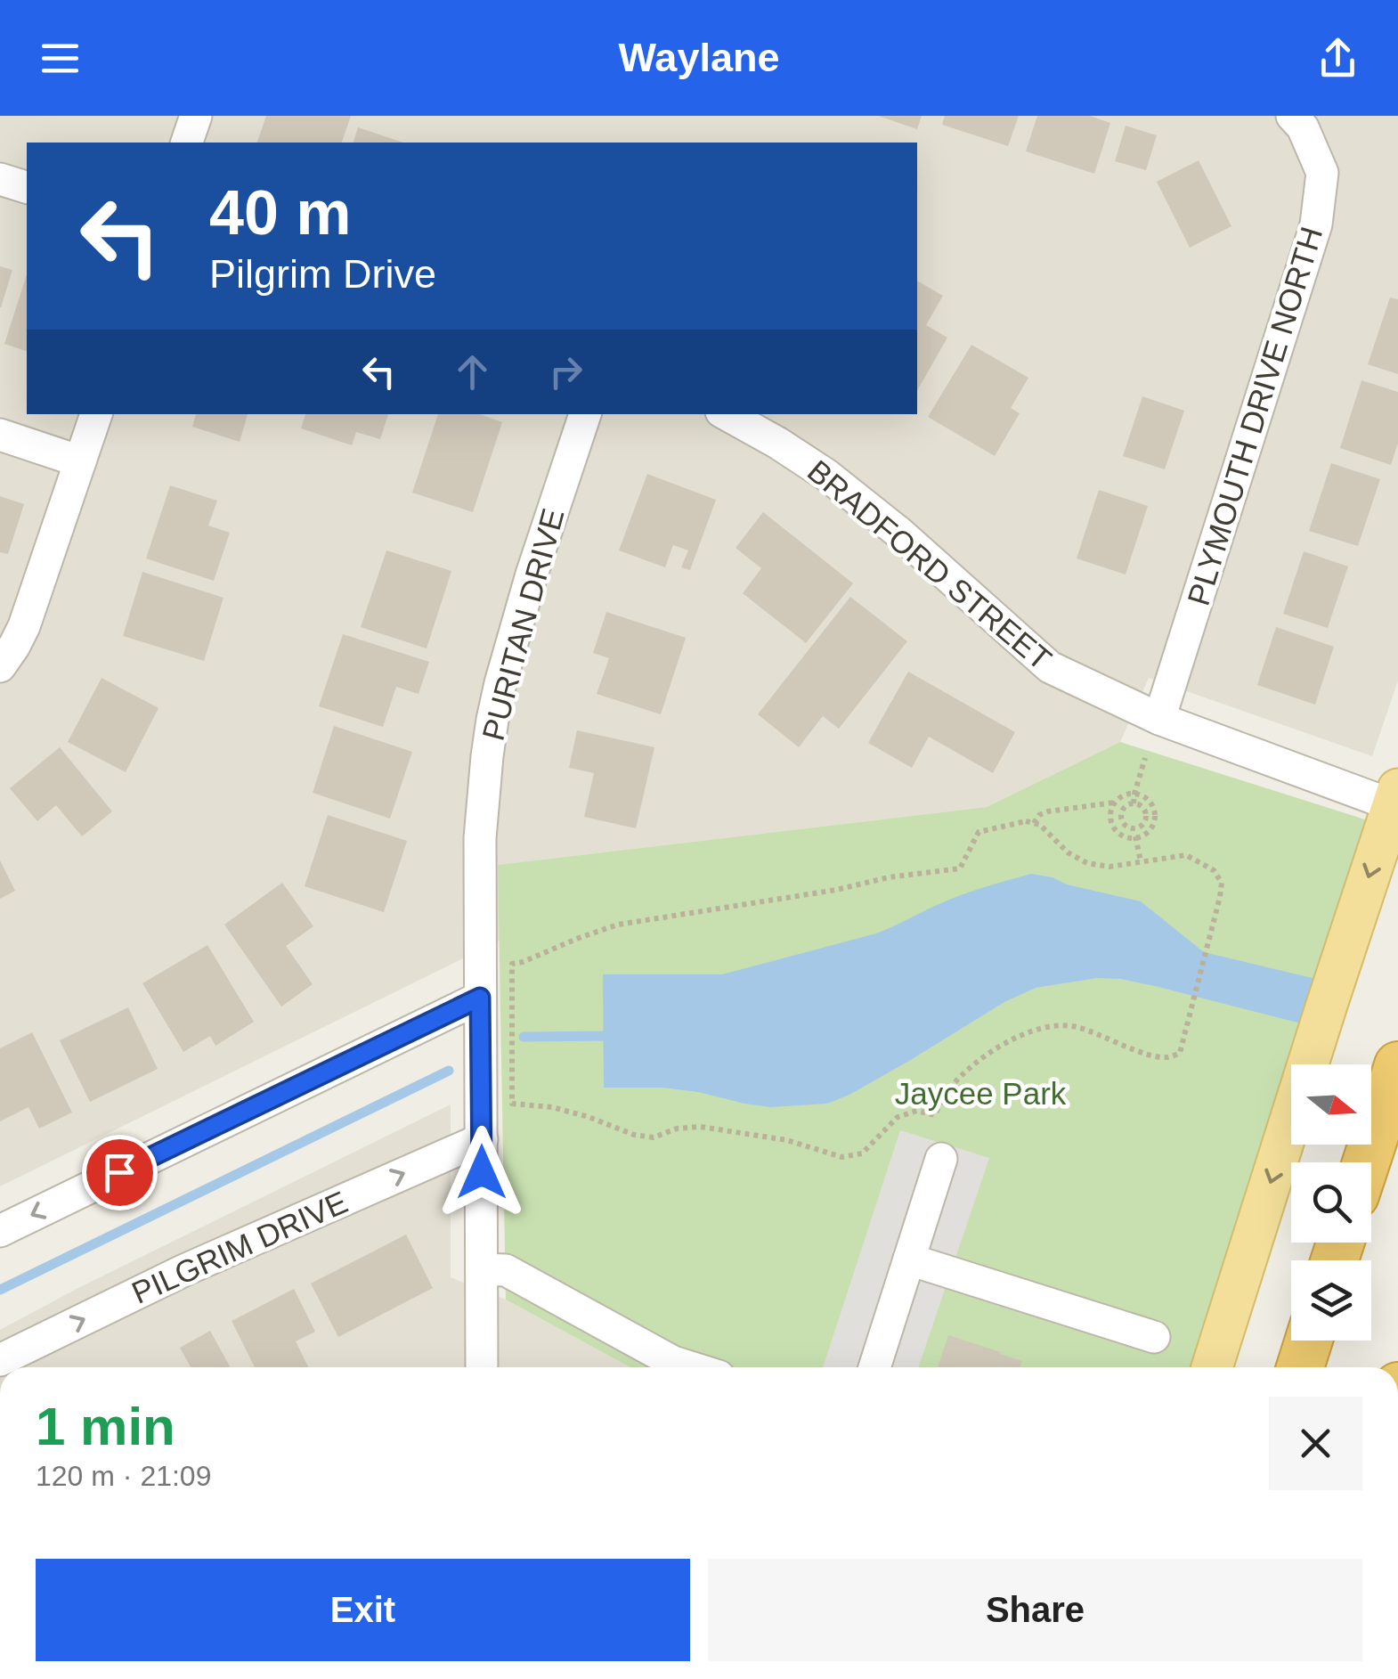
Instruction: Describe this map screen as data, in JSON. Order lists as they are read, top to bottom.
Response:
{
  "streets": {
    "street": [
      "PLYMOUTH DRIVE NORTH",
      "BRADFORD STREET",
      "PURITAN DRIVE",
      "PILGRIM DRIVE"
    ]
  },
  "crossings": [
    ["PLYMOUTH DRIVE NORTH", "BRADFORD STREET"],
    ["PURITAN DRIVE", "PILGRIM DRIVE"]
  ],
  "parks": ["Jaycee Park"],
  "north": "right",
  "page": {
    "header": "Waylane",
    "turn": ["40 m", "Pilgrim Drive"],
    "heading": ["1 min", "120 m · 21:09"],
    "buttons": ["Exit", "Share"]
  }
}
